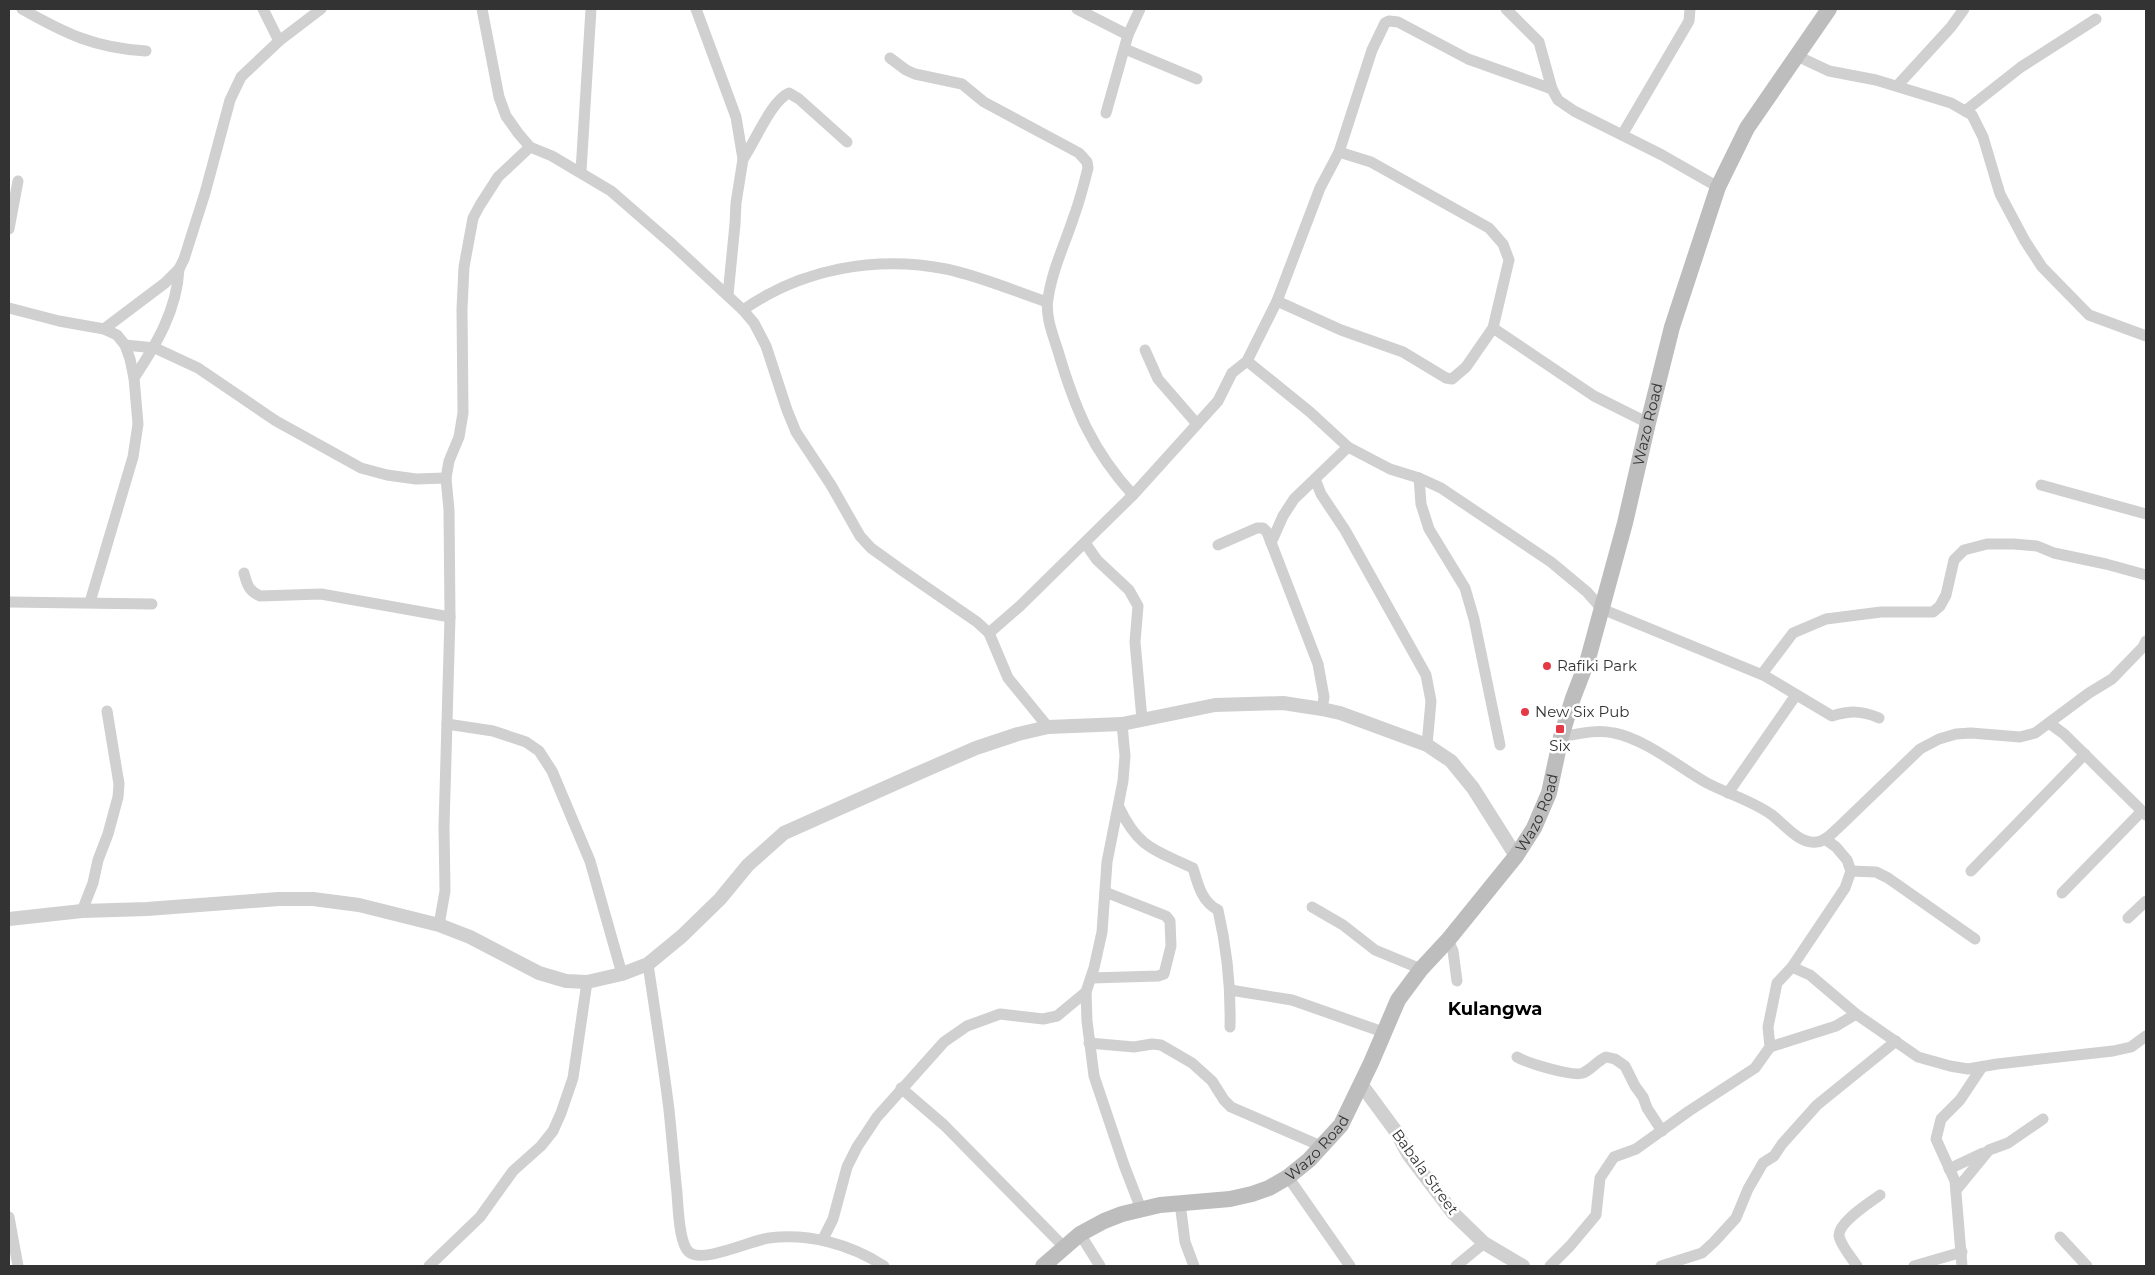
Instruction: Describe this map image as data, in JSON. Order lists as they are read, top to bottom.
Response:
{
  "streets": {
    "main road": ["Wazo Road"],
    "street": ["Babala Street"]
  },
  "crossings": [
    ["Wazo Road", "Babala Street"]
  ],
  "districts": ["Kulangwa"],
  "places": {
    "other": ["Rafiki Park", "New Six Pub"],
    "transit": ["Six"]
  }
}
